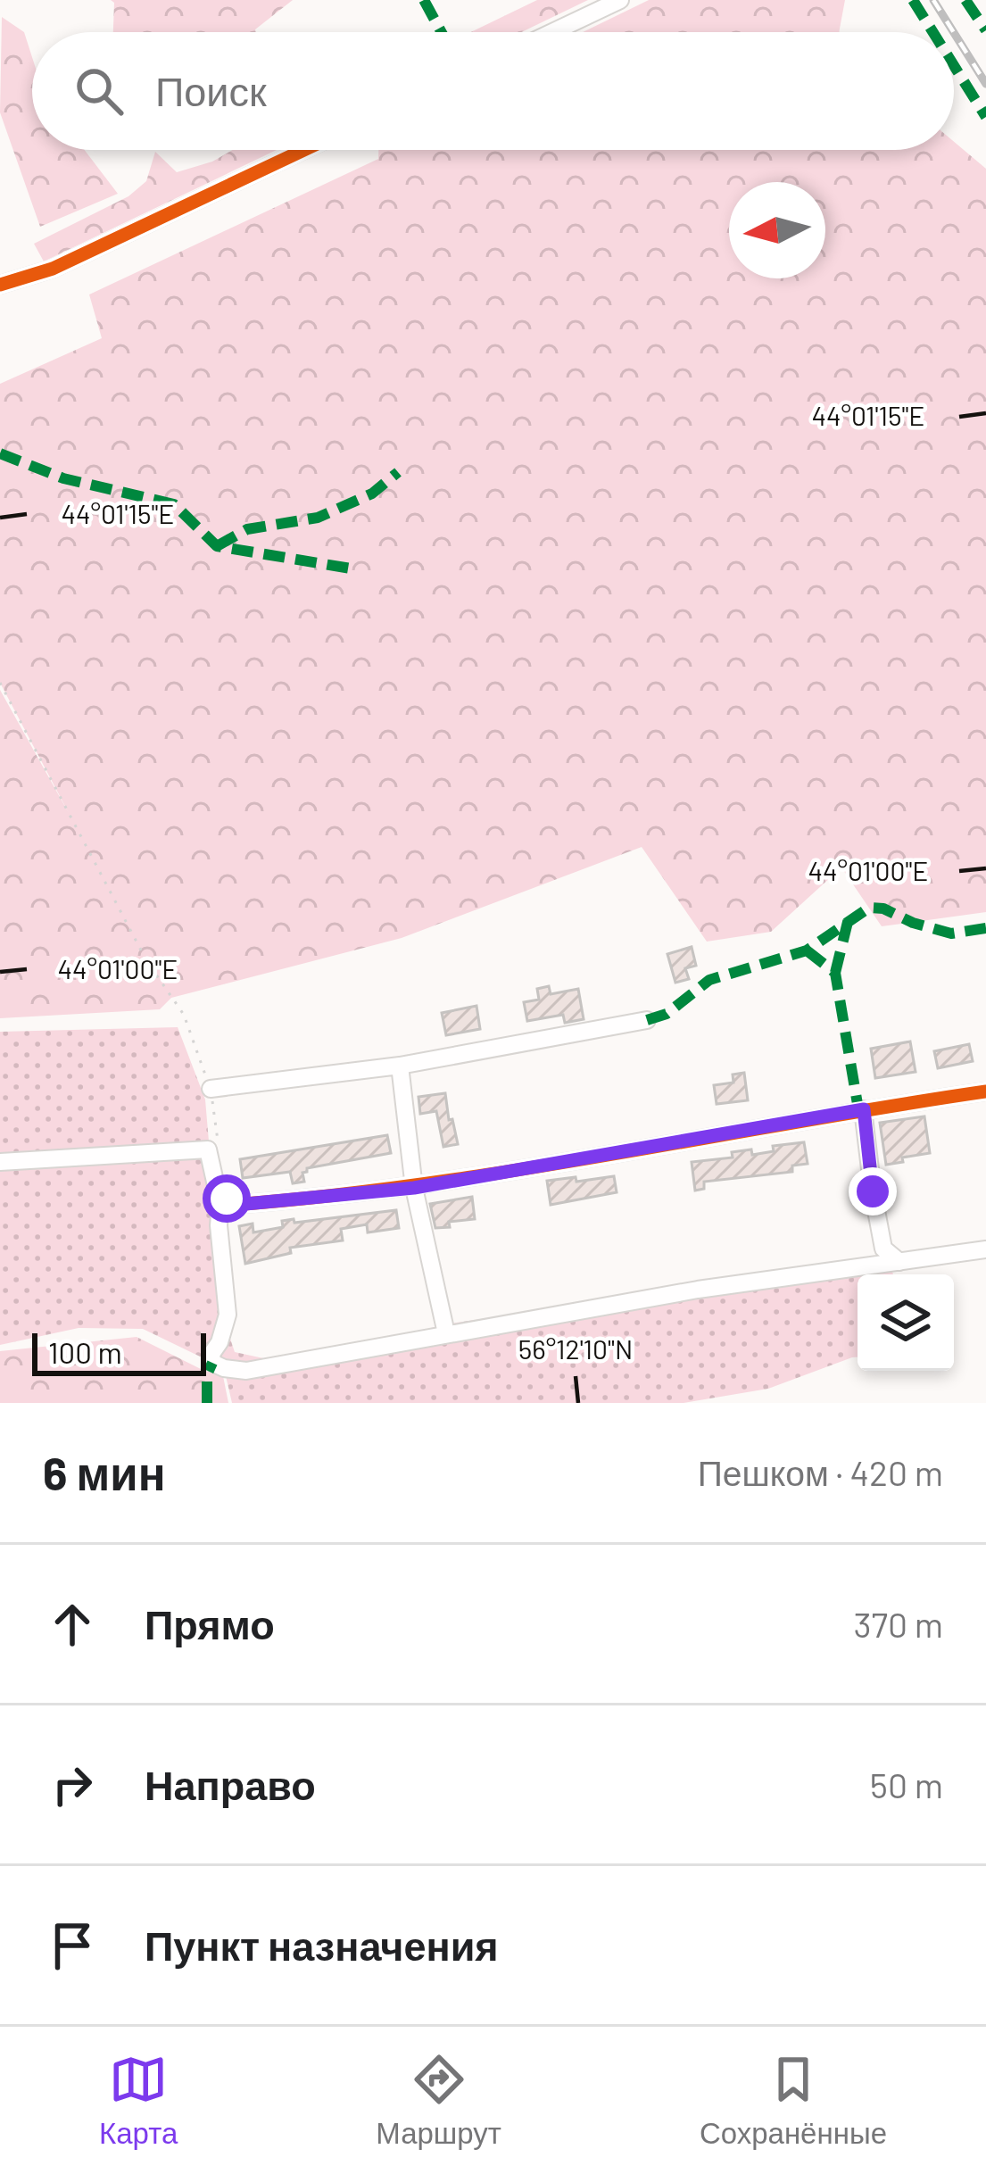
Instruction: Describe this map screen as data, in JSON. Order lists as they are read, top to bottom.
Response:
{
  "scale_bar": "100 m",
  "north": "left",
  "page": {
    "search": "Поиск",
    "scale": "100 m",
    "heading": ["6 мин", "Пешком · 420 m"],
    "list": [
      ["Прямо", "370 m"],
      ["Направо", "50 m"],
      "Пункт назначения"
    ],
    "nav": ["Карта", "Маршрут", "Сохранённые"]
  },
  "coordinates": ["44°01'15\"E", "44°01'00\"E", "56°12'10\"N"]
}
